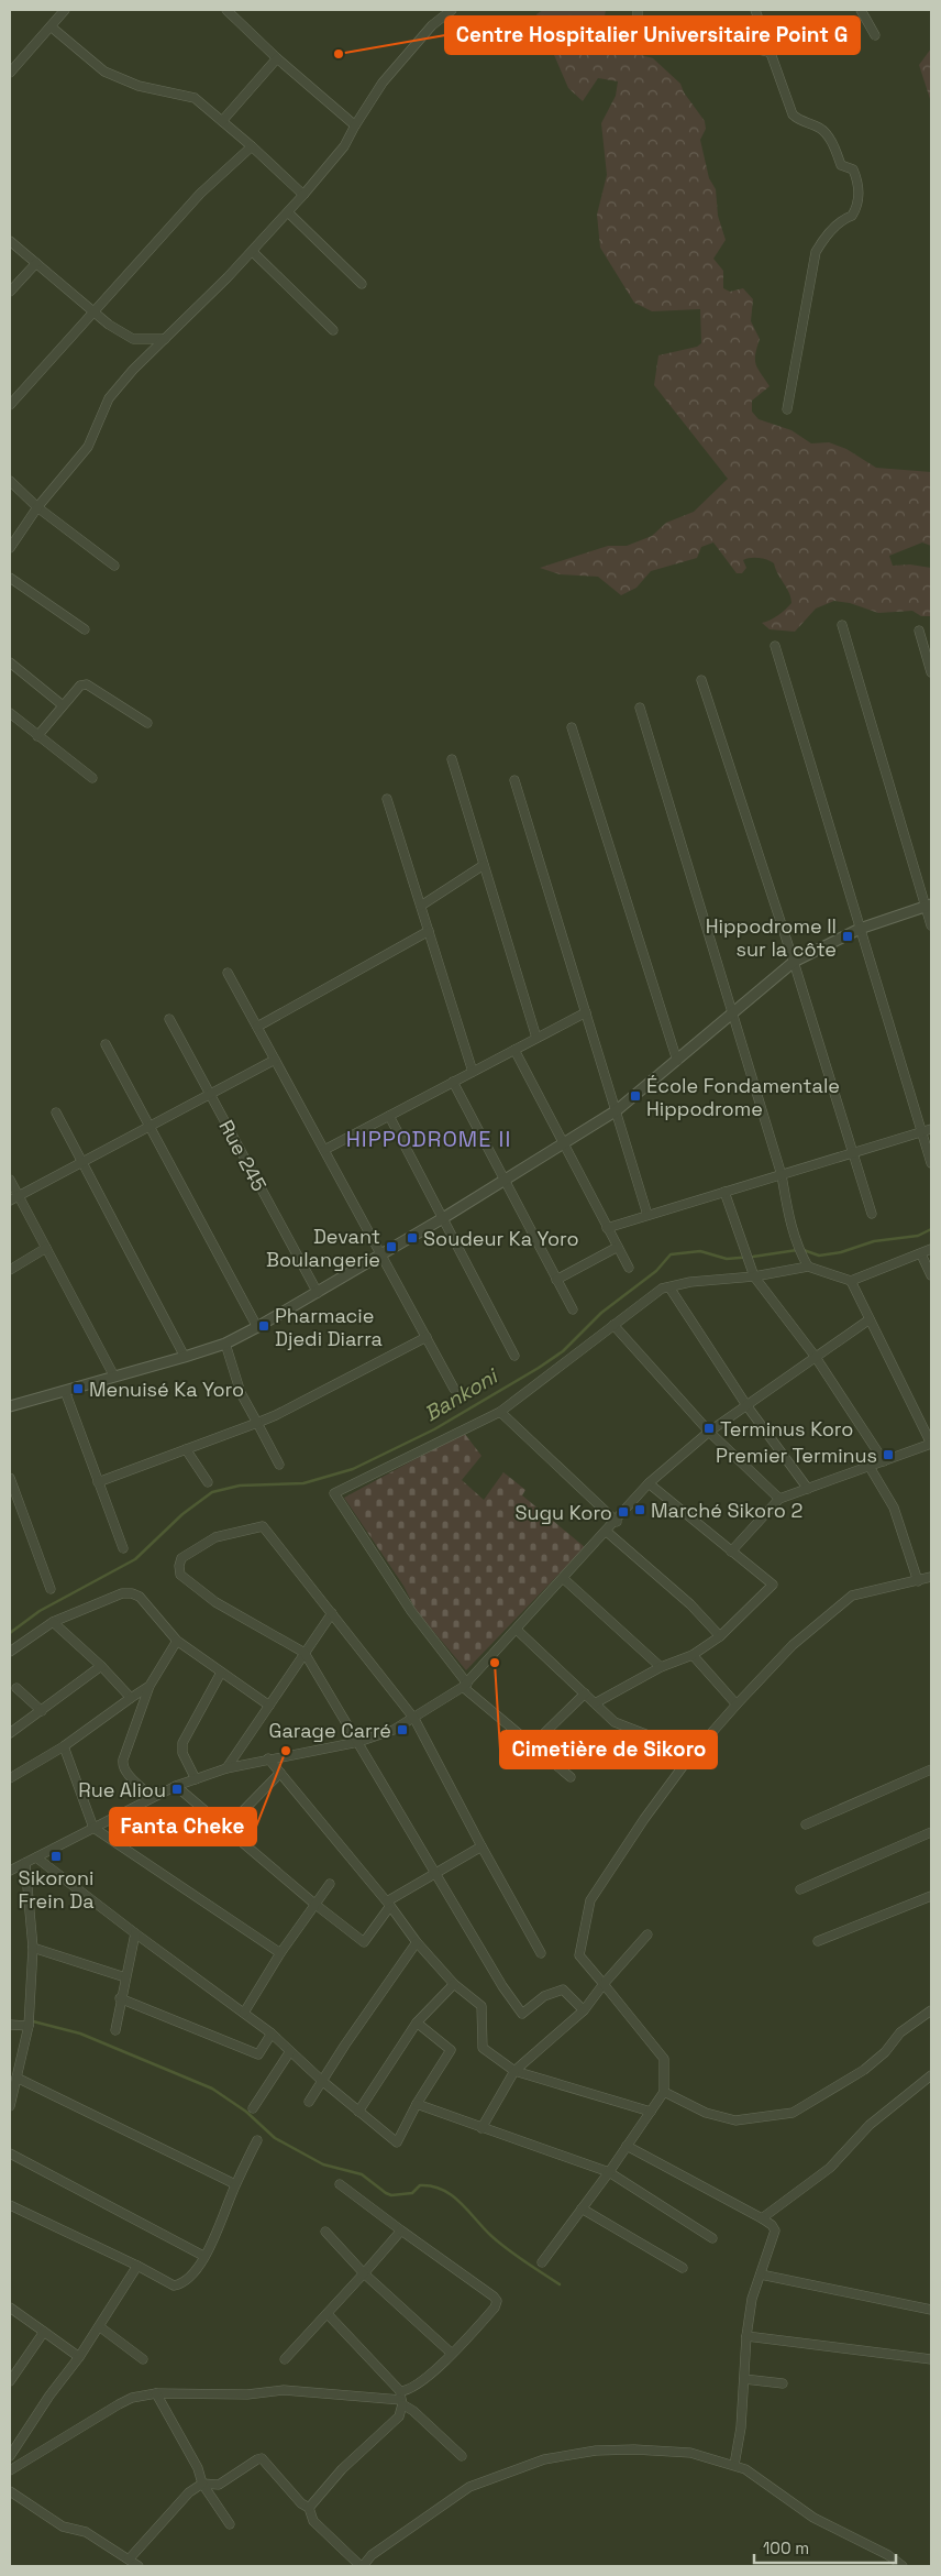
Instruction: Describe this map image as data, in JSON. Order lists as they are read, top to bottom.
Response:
{
  "streets": {
    "street": ["Rue 245"]
  },
  "districts": ["HIPPODROME II"],
  "water": ["Bankoni"],
  "places": {
    "other": ["Centre Hospitalier Universitaire Point G", "Cimetière de Sikoro", "Fanta Cheke"],
    "transit": [
      "Hippodrome II sur la côte",
      "École Fondamentale Hippodrome",
      "Soudeur Ka Yoro",
      "Devant Boulangerie",
      "Pharmacie Djedi Diarra",
      "Menuisé Ka Yoro",
      "Terminus Koro",
      "Premier Terminus",
      "Marché Sikoro 2",
      "Sugu Koro",
      "Garage Carré",
      "Rue Aliou",
      "Sikoroni Frein Da"
    ]
  },
  "scale_bar": "100 m"
}
